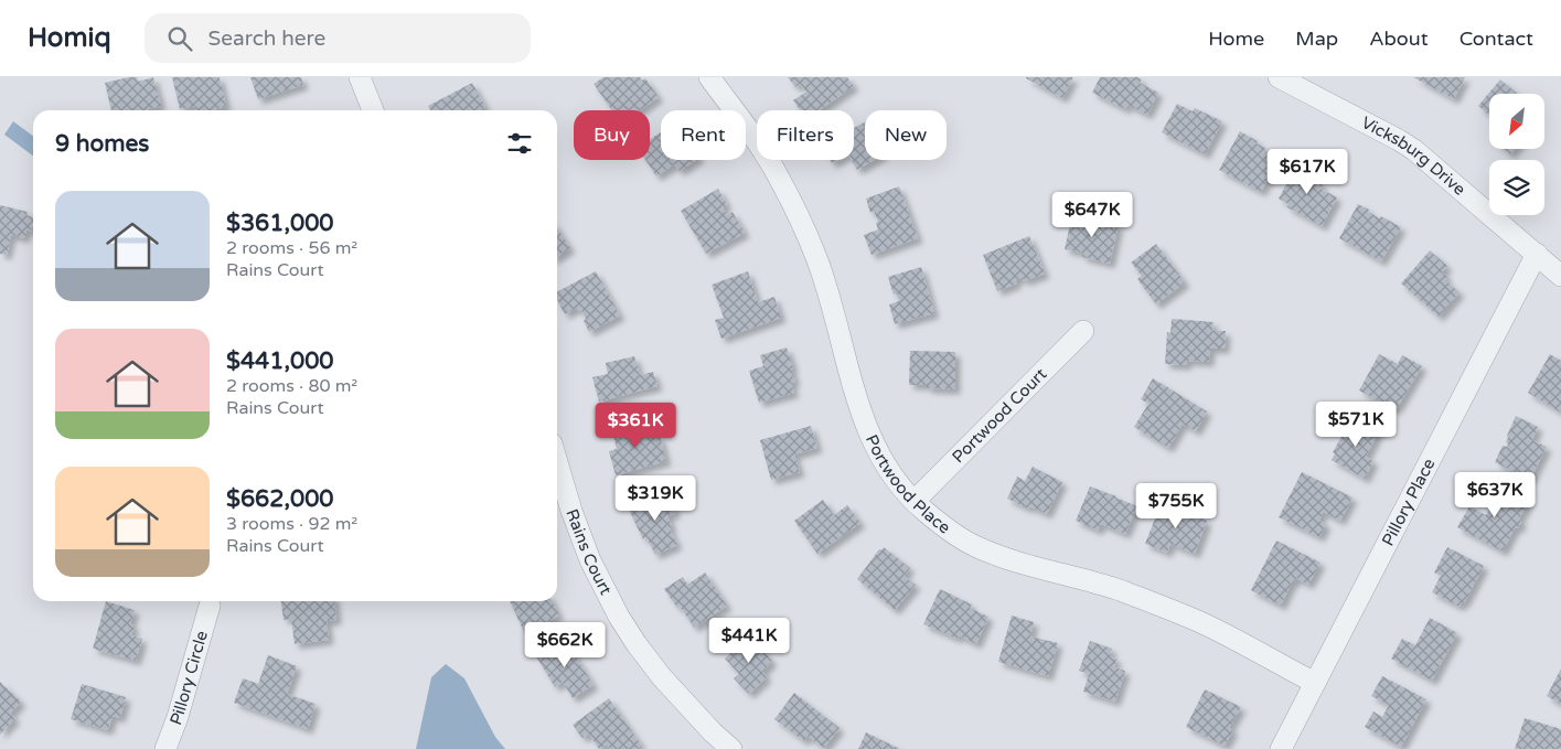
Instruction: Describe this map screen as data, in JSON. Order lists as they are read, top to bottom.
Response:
{
  "streets": {
    "street": [
      "Vicksburg Drive",
      "Portwood Court",
      "Portwood Place",
      "Pillory Place",
      "Rains Court",
      "Pillory Circle"
    ]
  },
  "crossings": [
    ["Vicksburg Drive", "Pillory Place"],
    ["Portwood Court", "Portwood Place"],
    ["Portwood Place", "Pillory Place"]
  ],
  "north": "bottom left",
  "page": {
    "header": "Homiq",
    "search": "Search here",
    "nav": [
      "Home",
      "Map",
      "About",
      "Contact"
    ],
    "chip": [
      "Buy",
      "Rent",
      "Filters",
      "New"
    ],
    "heading": "9 homes",
    "price": [
      "$617K",
      "$647K",
      "$571K",
      "$361K",
      "$637K",
      "$319K",
      "$755K",
      "$441K",
      "$662K"
    ],
    "list": [
      {
        "name": "$361,000",
        "note": "2 rooms · 56 m² · Rains Court"
      },
      {
        "name": "$441,000",
        "note": "2 rooms · 80 m² · Rains Court"
      },
      {
        "name": "$662,000",
        "note": "3 rooms · 92 m² · Rains Court"
      }
    ]
  }
}
